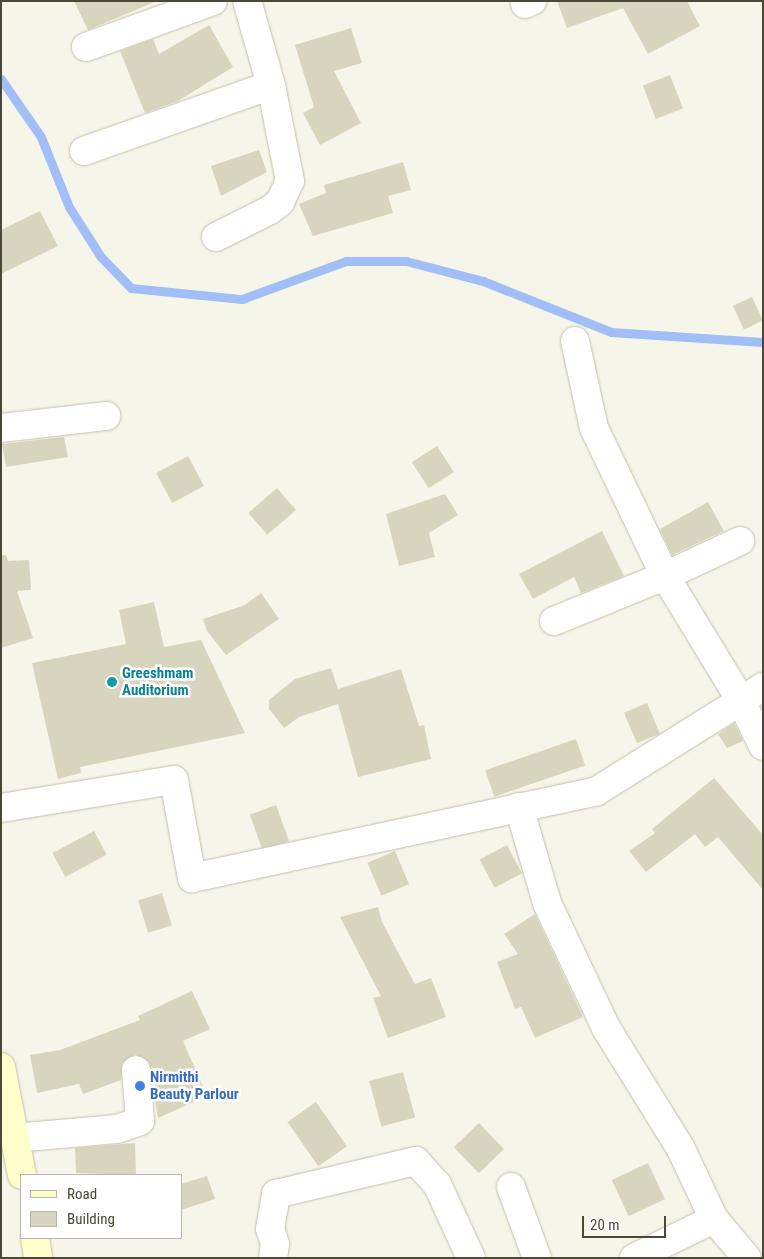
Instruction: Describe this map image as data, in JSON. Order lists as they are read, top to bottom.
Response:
{
  "places": ["Greeshmam Auditorium", "Nirmithi Beauty Parlour"],
  "legend": ["Road", "Building"],
  "scale_bar": "20 m"
}
